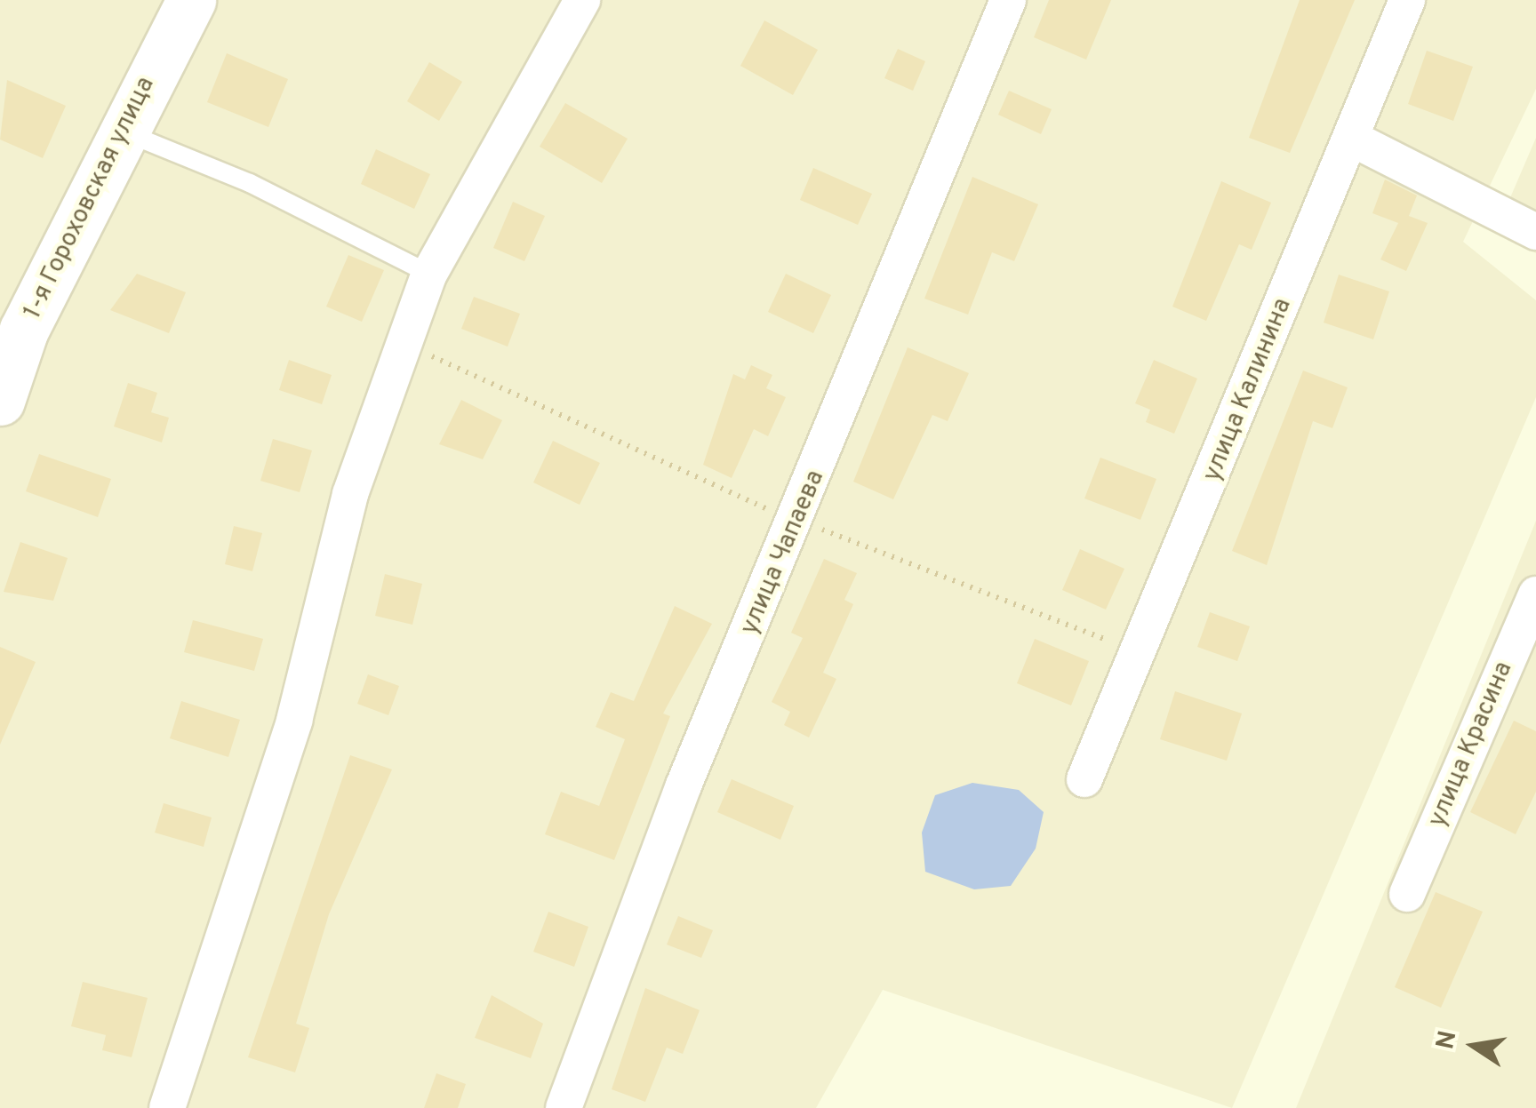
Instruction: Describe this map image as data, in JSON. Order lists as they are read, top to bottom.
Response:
{
  "streets": {
    "street": [
      "1-я Гороховская улица",
      "улица Калинина",
      "улица Чапаева",
      "улица Красина"
    ]
  },
  "north": "left"
}
